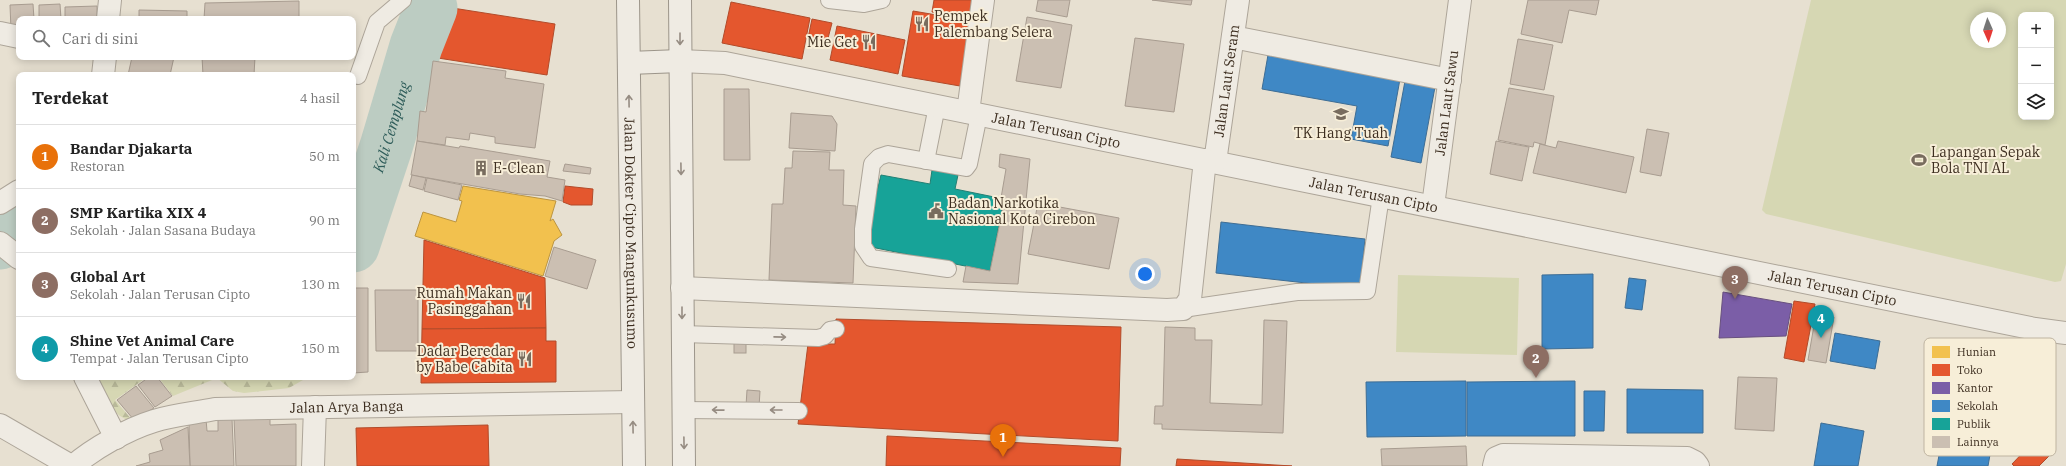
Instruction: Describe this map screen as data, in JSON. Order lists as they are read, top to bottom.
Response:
{
  "streets": {
    "street": [
      "Jalan Laut Seram",
      "Jalan Laut Sawu",
      "Jalan Terusan Cipto",
      "Jalan Dokter Cipto Mangunkusumo",
      "Jalan Arya Banga"
    ]
  },
  "crossings": [
    ["Jalan Laut Seram", "Jalan Terusan Cipto"],
    ["Jalan Laut Sawu", "Jalan Terusan Cipto"],
    ["Jalan Terusan Cipto", "Jalan Dokter Cipto Mangunkusumo"],
    ["Jalan Dokter Cipto Mangunkusumo", "Jalan Arya Banga"]
  ],
  "water": ["Kali Cemplung"],
  "places": {
    "restaurant": [
      "Pempek Palembang Selera",
      "Mie Get",
      "Rumah Makan Pasinggahan",
      "Dadar Beredar by Babe Cabita"
    ],
    "school or university": ["TK Hang Tuah"],
    "sports": ["Lapangan Sepak Bola TNI AL"],
    "building": ["E-Clean"],
    "public building": ["Badan Narkotika Nasional Kota Cirebon"]
  },
  "legend": [
    "Hunian",
    "Toko",
    "Kantor",
    "Sekolah",
    "Publik",
    "Lainnya"
  ],
  "north": "bottom",
  "page": {
    "map_buttons": ["+", "−"],
    "search": "Cari di sini",
    "heading": ["Terdekat", "4 hasil"],
    "list": [
      {
        "mark": "1",
        "name": "Bandar Djakarta",
        "note": "Restoran",
        "value": "50 m"
      },
      {
        "mark": "2",
        "name": "SMP Kartika XIX 4",
        "note": "Sekolah · Jalan Sasana Budaya",
        "value": "90 m"
      },
      {
        "mark": "3",
        "name": "Global Art",
        "note": "Sekolah · Jalan Terusan Cipto",
        "value": "130 m"
      },
      {
        "mark": "4",
        "name": "Shine Vet Animal Care",
        "note": "Tempat · Jalan Terusan Cipto",
        "value": "150 m"
      }
    ],
    "pins": [
      "3",
      "4",
      "2",
      "1"
    ]
  }
}
